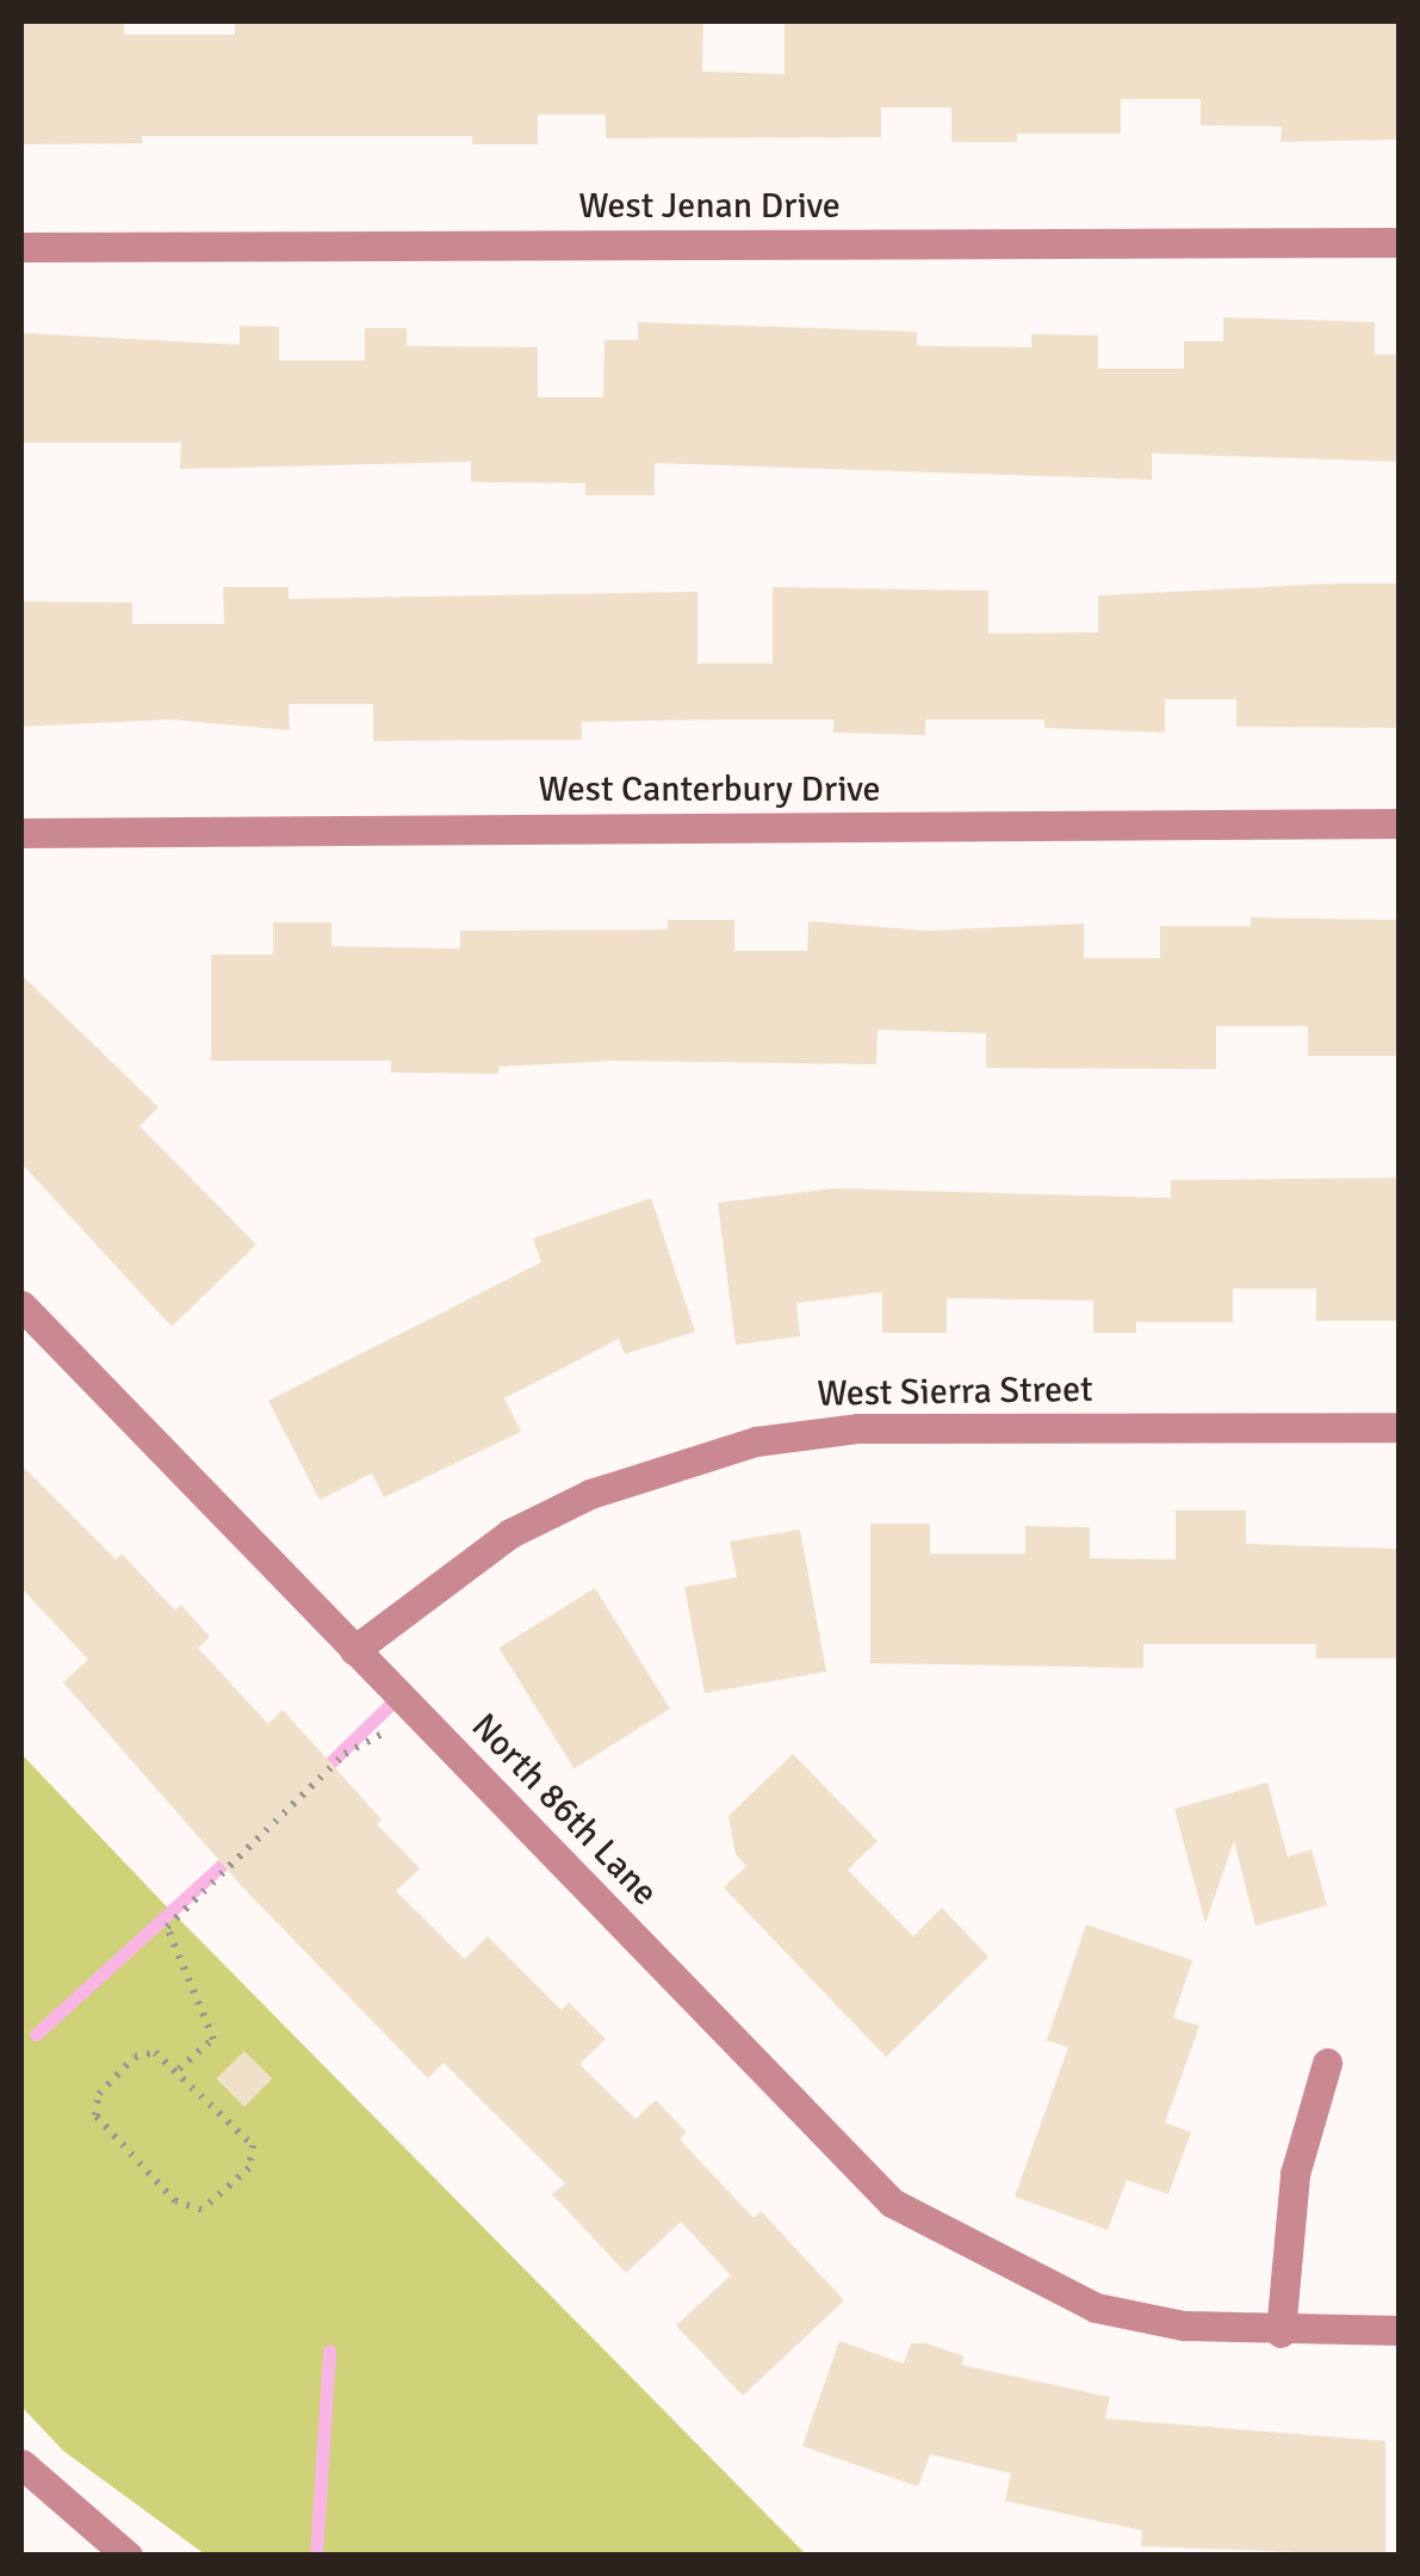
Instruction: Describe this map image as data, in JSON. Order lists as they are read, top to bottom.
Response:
{
  "streets": {
    "street": [
      "West Jenan Drive",
      "West Canterbury Drive",
      "West Sierra Street",
      "North 86th Lane"
    ]
  },
  "crossings": [
    ["West Sierra Street", "North 86th Lane"]
  ]
}
